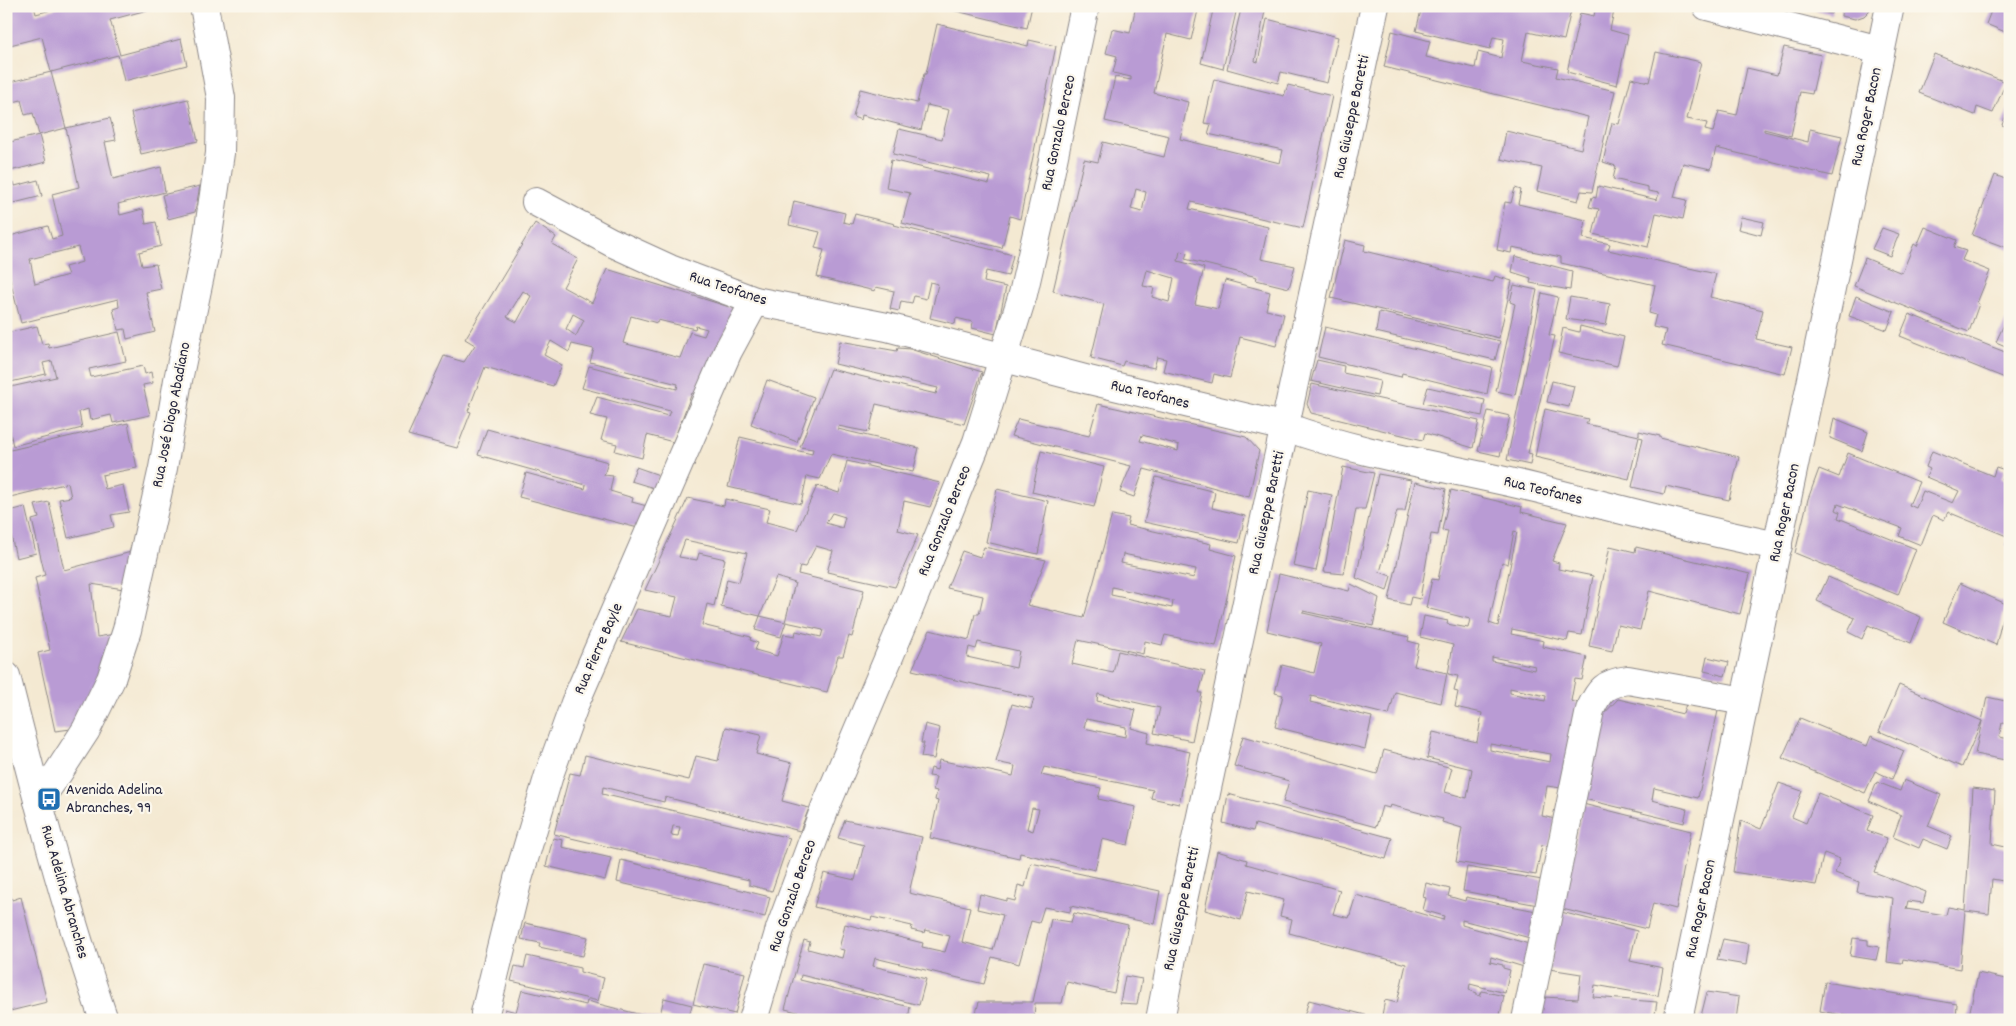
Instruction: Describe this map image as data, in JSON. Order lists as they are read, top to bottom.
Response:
{
  "streets": {
    "street": [
      "Rua Giuseppe Baretti",
      "Rua Roger Bacon",
      "Rua Gonzalo Berceo",
      "Rua Teofanes",
      "Rua José Diogo Abadiano",
      "Rua Pierre Bayle",
      "Rua Adelina Abranches"
    ]
  },
  "crossings": [
    ["Rua Giuseppe Baretti", "Rua Teofanes"],
    ["Rua Roger Bacon", "Rua Teofanes"],
    ["Rua Gonzalo Berceo", "Rua Teofanes"],
    ["Rua Teofanes", "Rua Pierre Bayle"],
    ["Rua José Diogo Abadiano", "Rua Adelina Abranches"]
  ],
  "places": {
    "bus stop": ["Avenida Adelina Abranches, 99"]
  }
}
